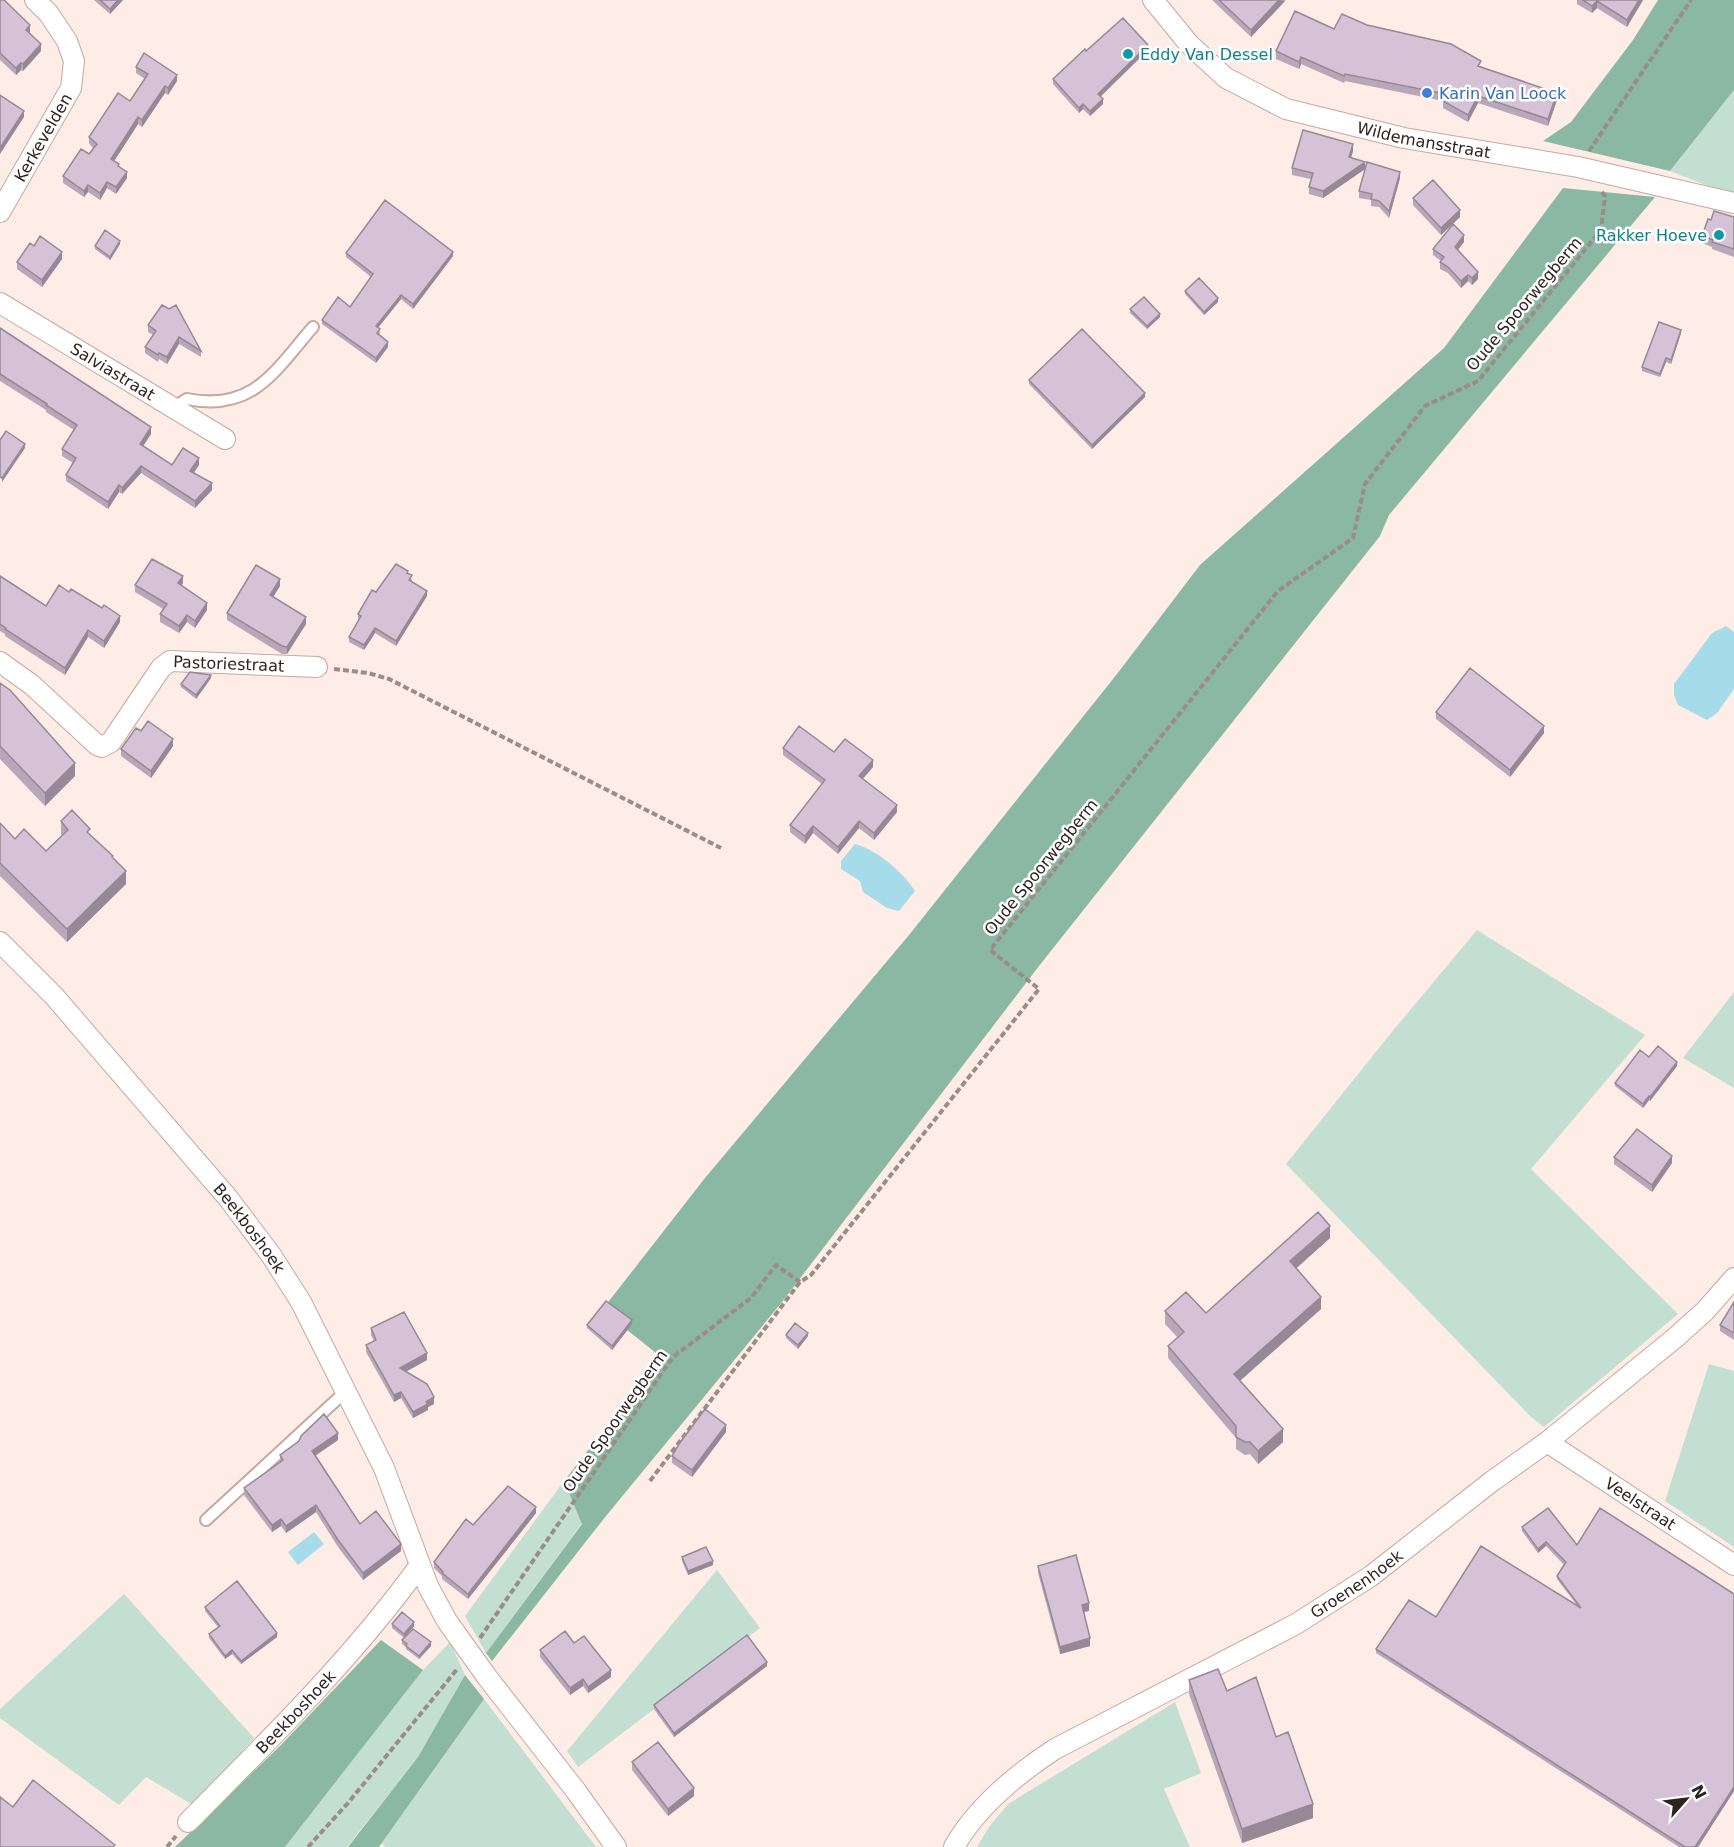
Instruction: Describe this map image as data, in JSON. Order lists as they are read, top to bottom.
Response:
{
  "streets": {
    "street": [
      "Kerkevelden",
      "Wildemansstraat",
      "Salviastraat",
      "Pastoriestraat",
      "Beekboshoek",
      "Veelstraat",
      "Groenenhoek"
    ],
    "path": ["Oude Spoorwegberm"]
  },
  "crossings": [
    ["Wildemansstraat", "Oude Spoorwegberm"],
    ["Oude Spoorwegberm", "Beekboshoek"],
    ["Veelstraat", "Groenenhoek"]
  ],
  "places": ["Eddy Van Dessel", "Karin Van Loock", "Rakker Hoeve"],
  "north": "top right"
}
